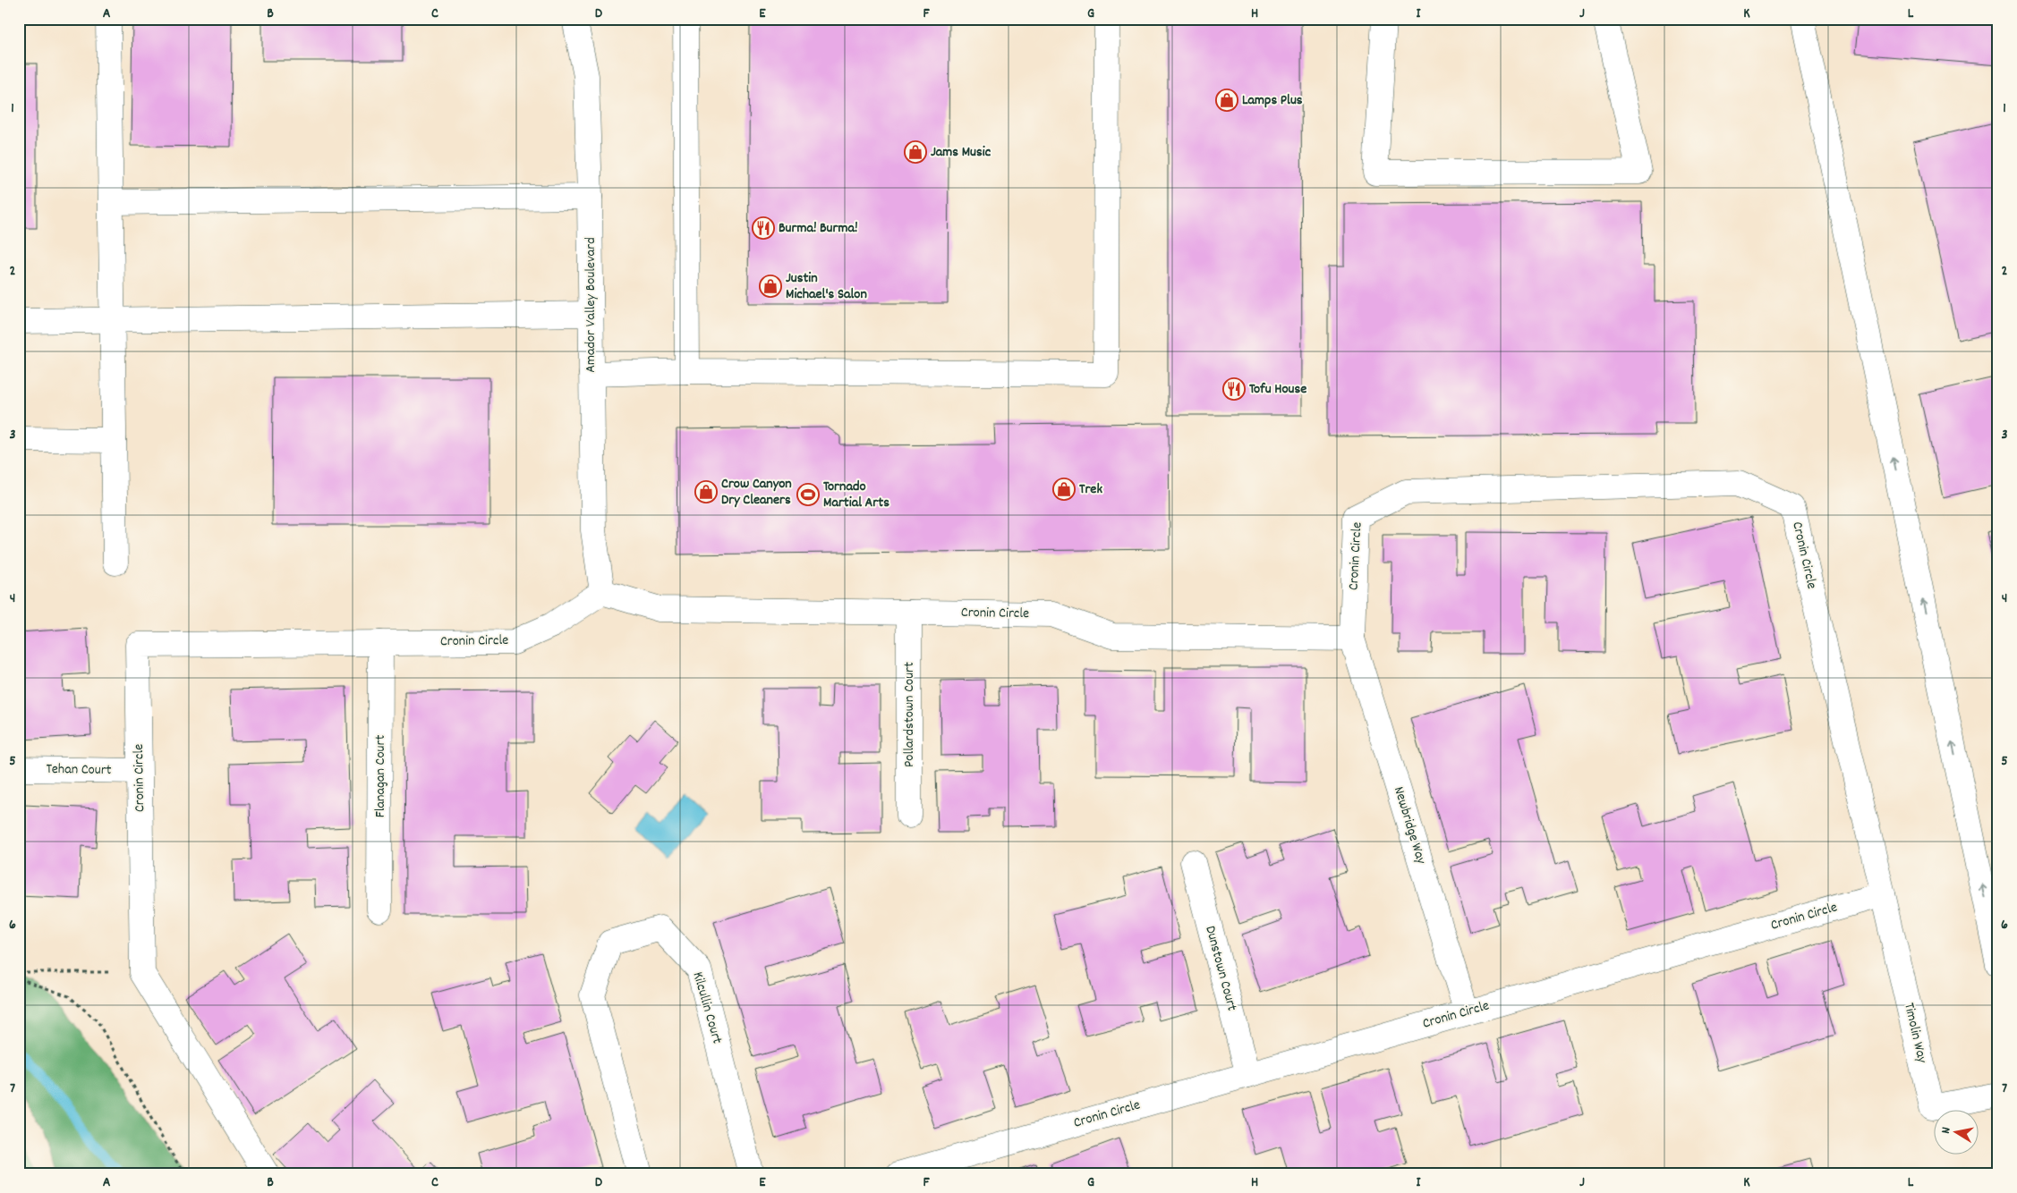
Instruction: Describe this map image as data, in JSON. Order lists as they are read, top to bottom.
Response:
{
  "streets": {
    "street": [
      "Amador Valley Boulevard",
      "Cronin Circle",
      "Pollardstown Court",
      "Tehan Court",
      "Flanagan Court",
      "Newbridge Way",
      "Dunstown Court",
      "Kilcullin Court",
      "Timolin Way"
    ]
  },
  "crossings": [
    ["Amador Valley Boulevard", "Cronin Circle"],
    ["Cronin Circle", "Pollardstown Court"],
    ["Cronin Circle", "Tehan Court"],
    ["Cronin Circle", "Flanagan Court"],
    ["Cronin Circle", "Newbridge Way"],
    ["Cronin Circle", "Dunstown Court"],
    ["Cronin Circle", "Timolin Way"]
  ],
  "places": {
    "shop": [
      "Lamps Plus",
      "Jams Music",
      "Justin Michael's Salon",
      "Trek",
      "Crow Canyon Dry Cleaners"
    ],
    "restaurant": ["Burma! Burma!", "Tofu House"],
    "sports": ["Tornado Martial Arts"]
  },
  "north": "left",
  "grid": {
    "columns": [
      "A",
      "B",
      "C",
      "D",
      "E",
      "F",
      "G",
      "H",
      "I",
      "J",
      "K",
      "L"
    ],
    "rows": [
      "1",
      "2",
      "3",
      "4",
      "5",
      "6",
      "7"
    ]
  }
}
